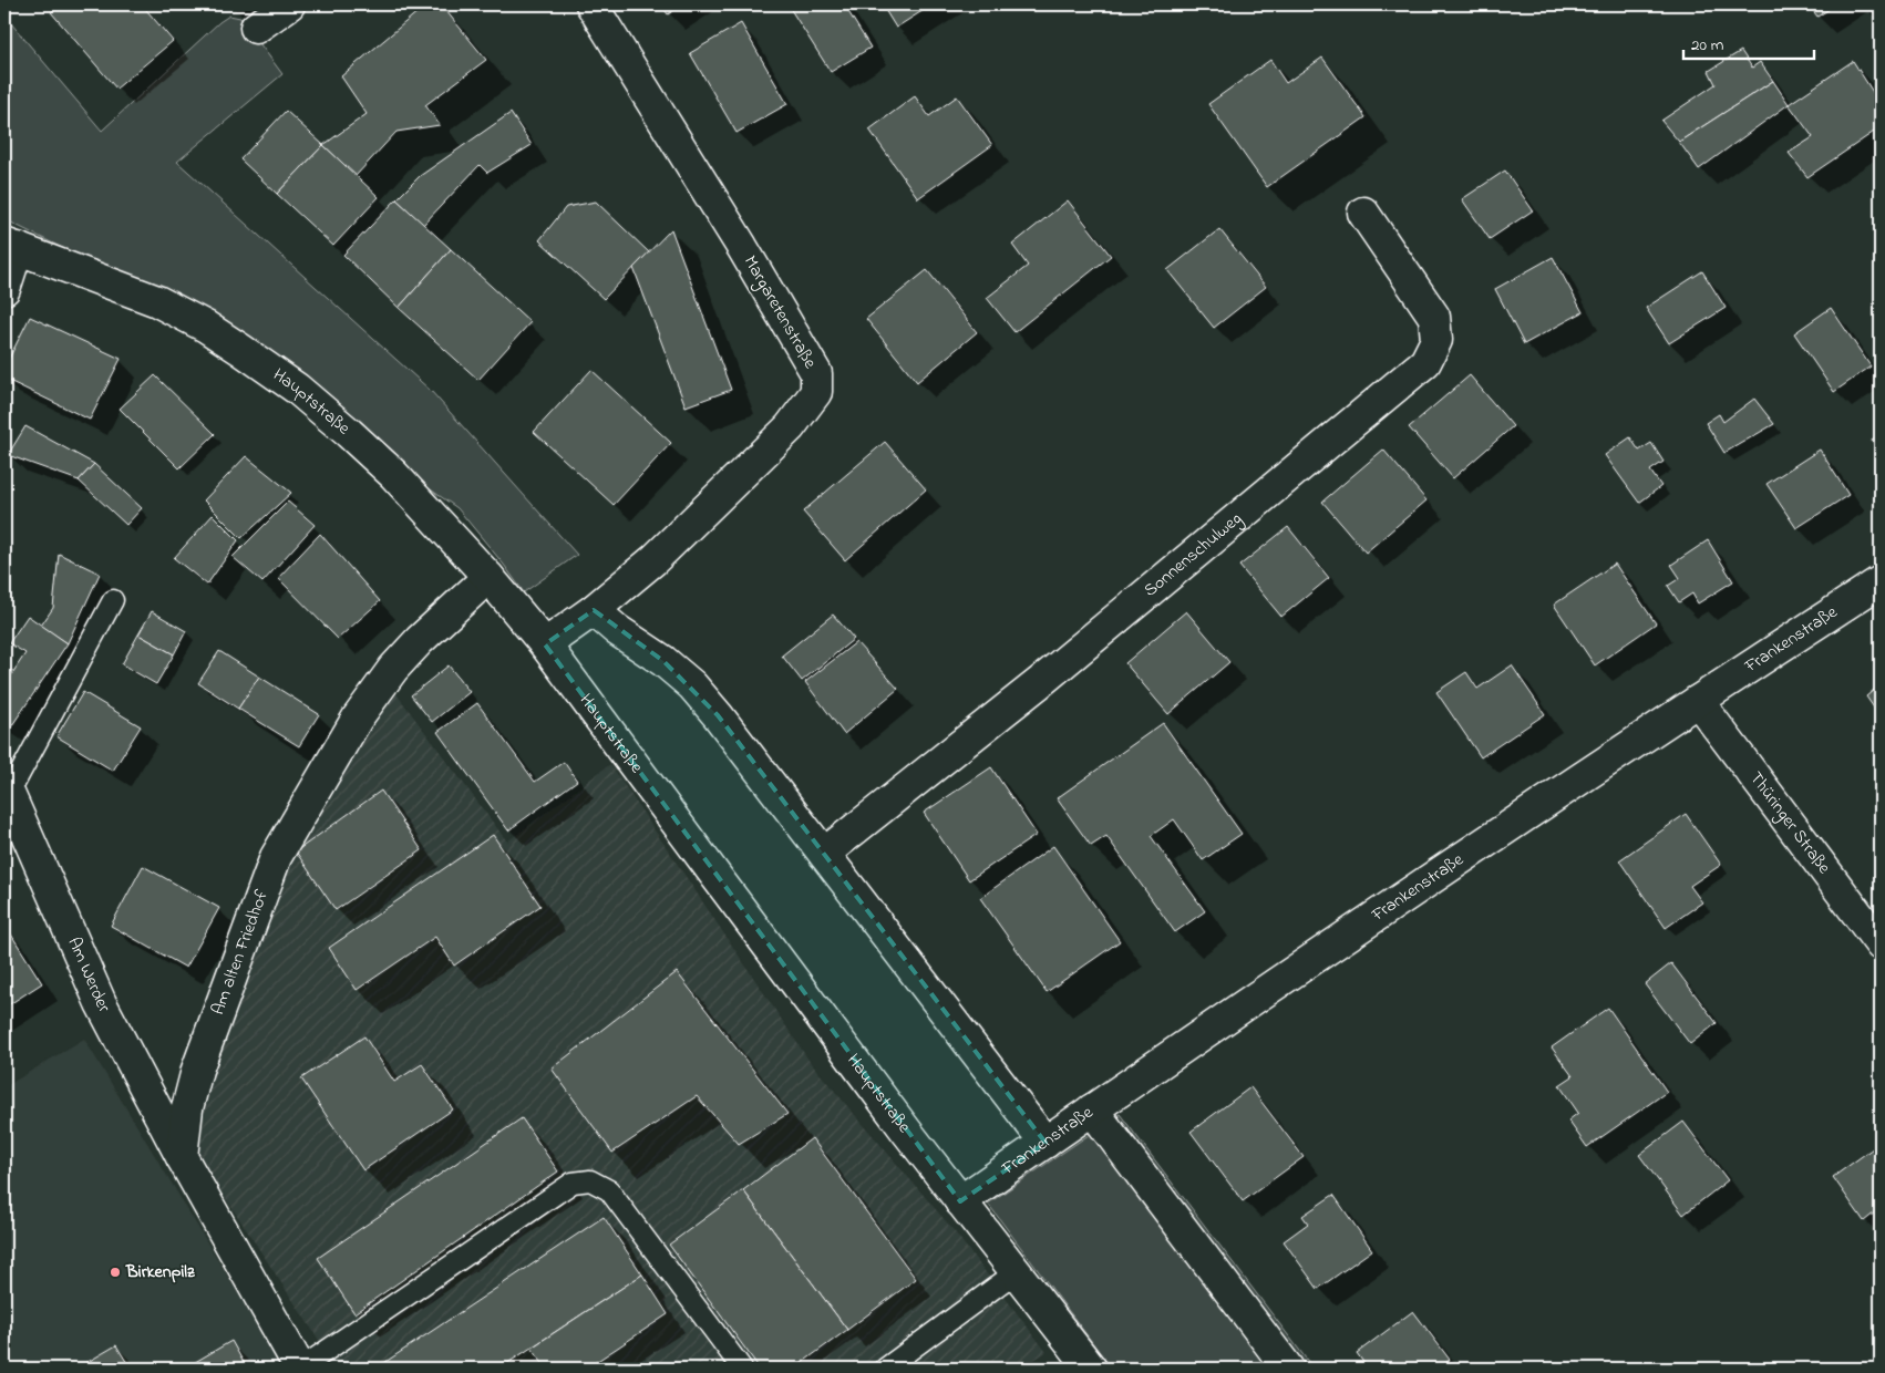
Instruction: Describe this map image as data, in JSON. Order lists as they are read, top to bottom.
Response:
{
  "streets": {
    "street": [
      "Margaretenstraße",
      "Hauptstraße",
      "Sonnenschulweg",
      "Frankenstraße",
      "Thüringer Straße",
      "Am alten Friedhof",
      "Am Werder"
    ]
  },
  "crossings": [
    ["Margaretenstraße", "Hauptstraße"],
    ["Hauptstraße", "Frankenstraße"],
    ["Hauptstraße", "Am alten Friedhof"],
    ["Frankenstraße", "Thüringer Straße"],
    ["Am alten Friedhof", "Am Werder"]
  ],
  "places": ["Birkenpilz"],
  "scale_bar": "20 m"
}
